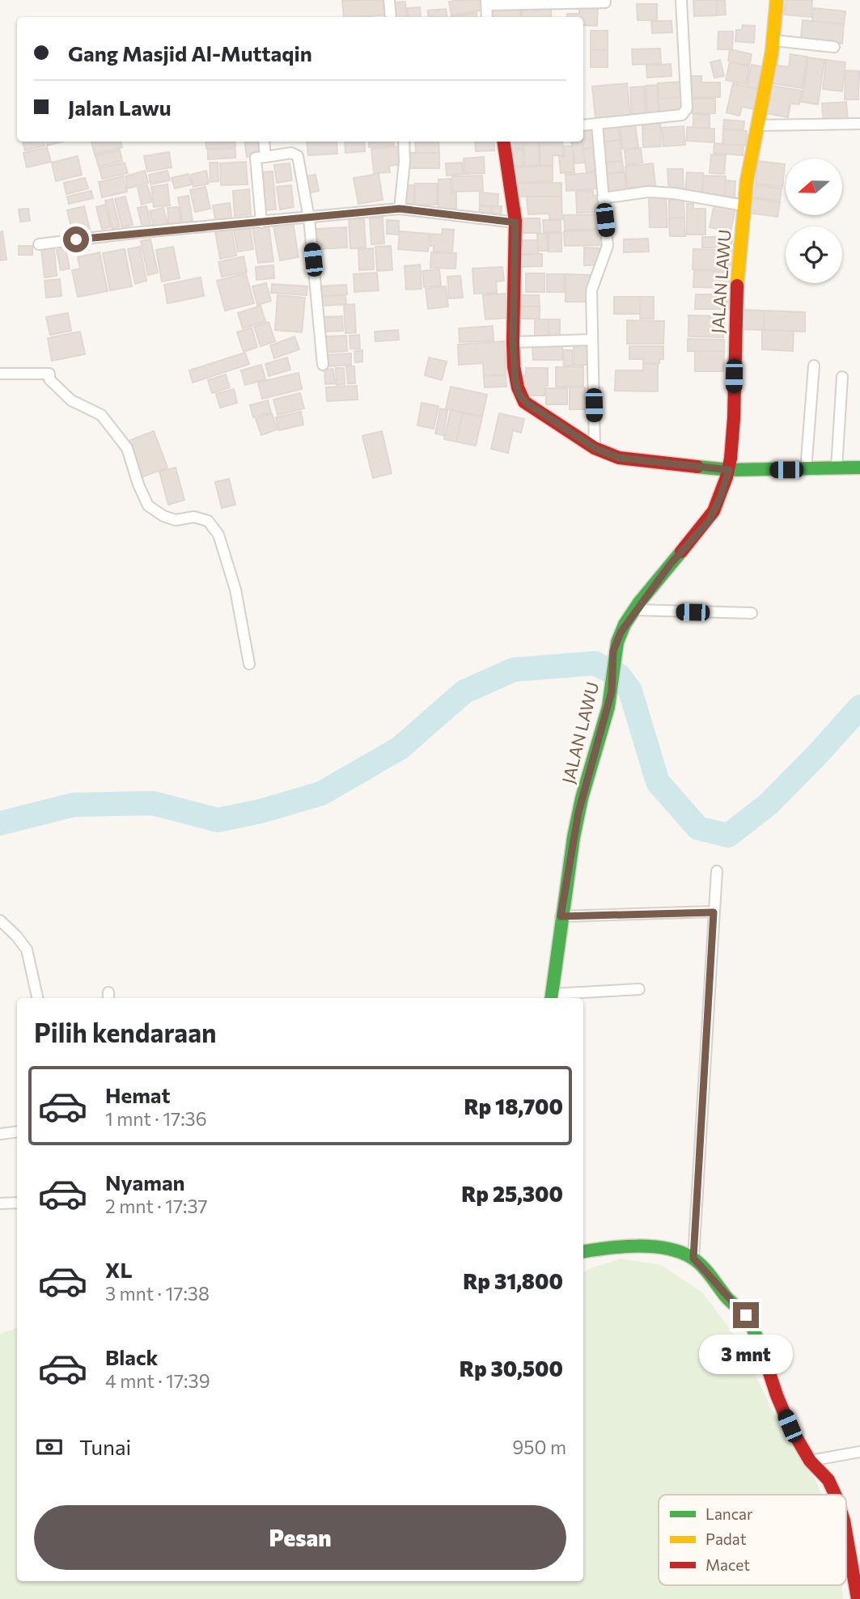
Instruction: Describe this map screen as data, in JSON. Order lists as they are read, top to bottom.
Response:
{
  "streets": {
    "street": ["JALAN LAWU"]
  },
  "legend": ["Lancar", "Padat", "Macet"],
  "north": "left",
  "page": {
    "banner": ["Gang Masjid Al-Muttaqin", "Jalan Lawu"],
    "heading": "Pilih kendaraan",
    "list": [
      {
        "name": "Hemat",
        "note": "1 mnt · 17:36",
        "value": "Rp 18,700"
      },
      {
        "name": "Nyaman",
        "note": "2 mnt · 17:37",
        "value": "Rp 25,300"
      },
      {
        "name": "XL",
        "note": "3 mnt · 17:38",
        "value": "Rp 31,800"
      },
      {
        "name": "Black",
        "note": "4 mnt · 17:39",
        "value": "Rp 30,500"
      }
    ],
    "bubble": "3 mnt",
    "pay": ["Tunai", "950 m"],
    "buttons": "Pesan"
  }
}
